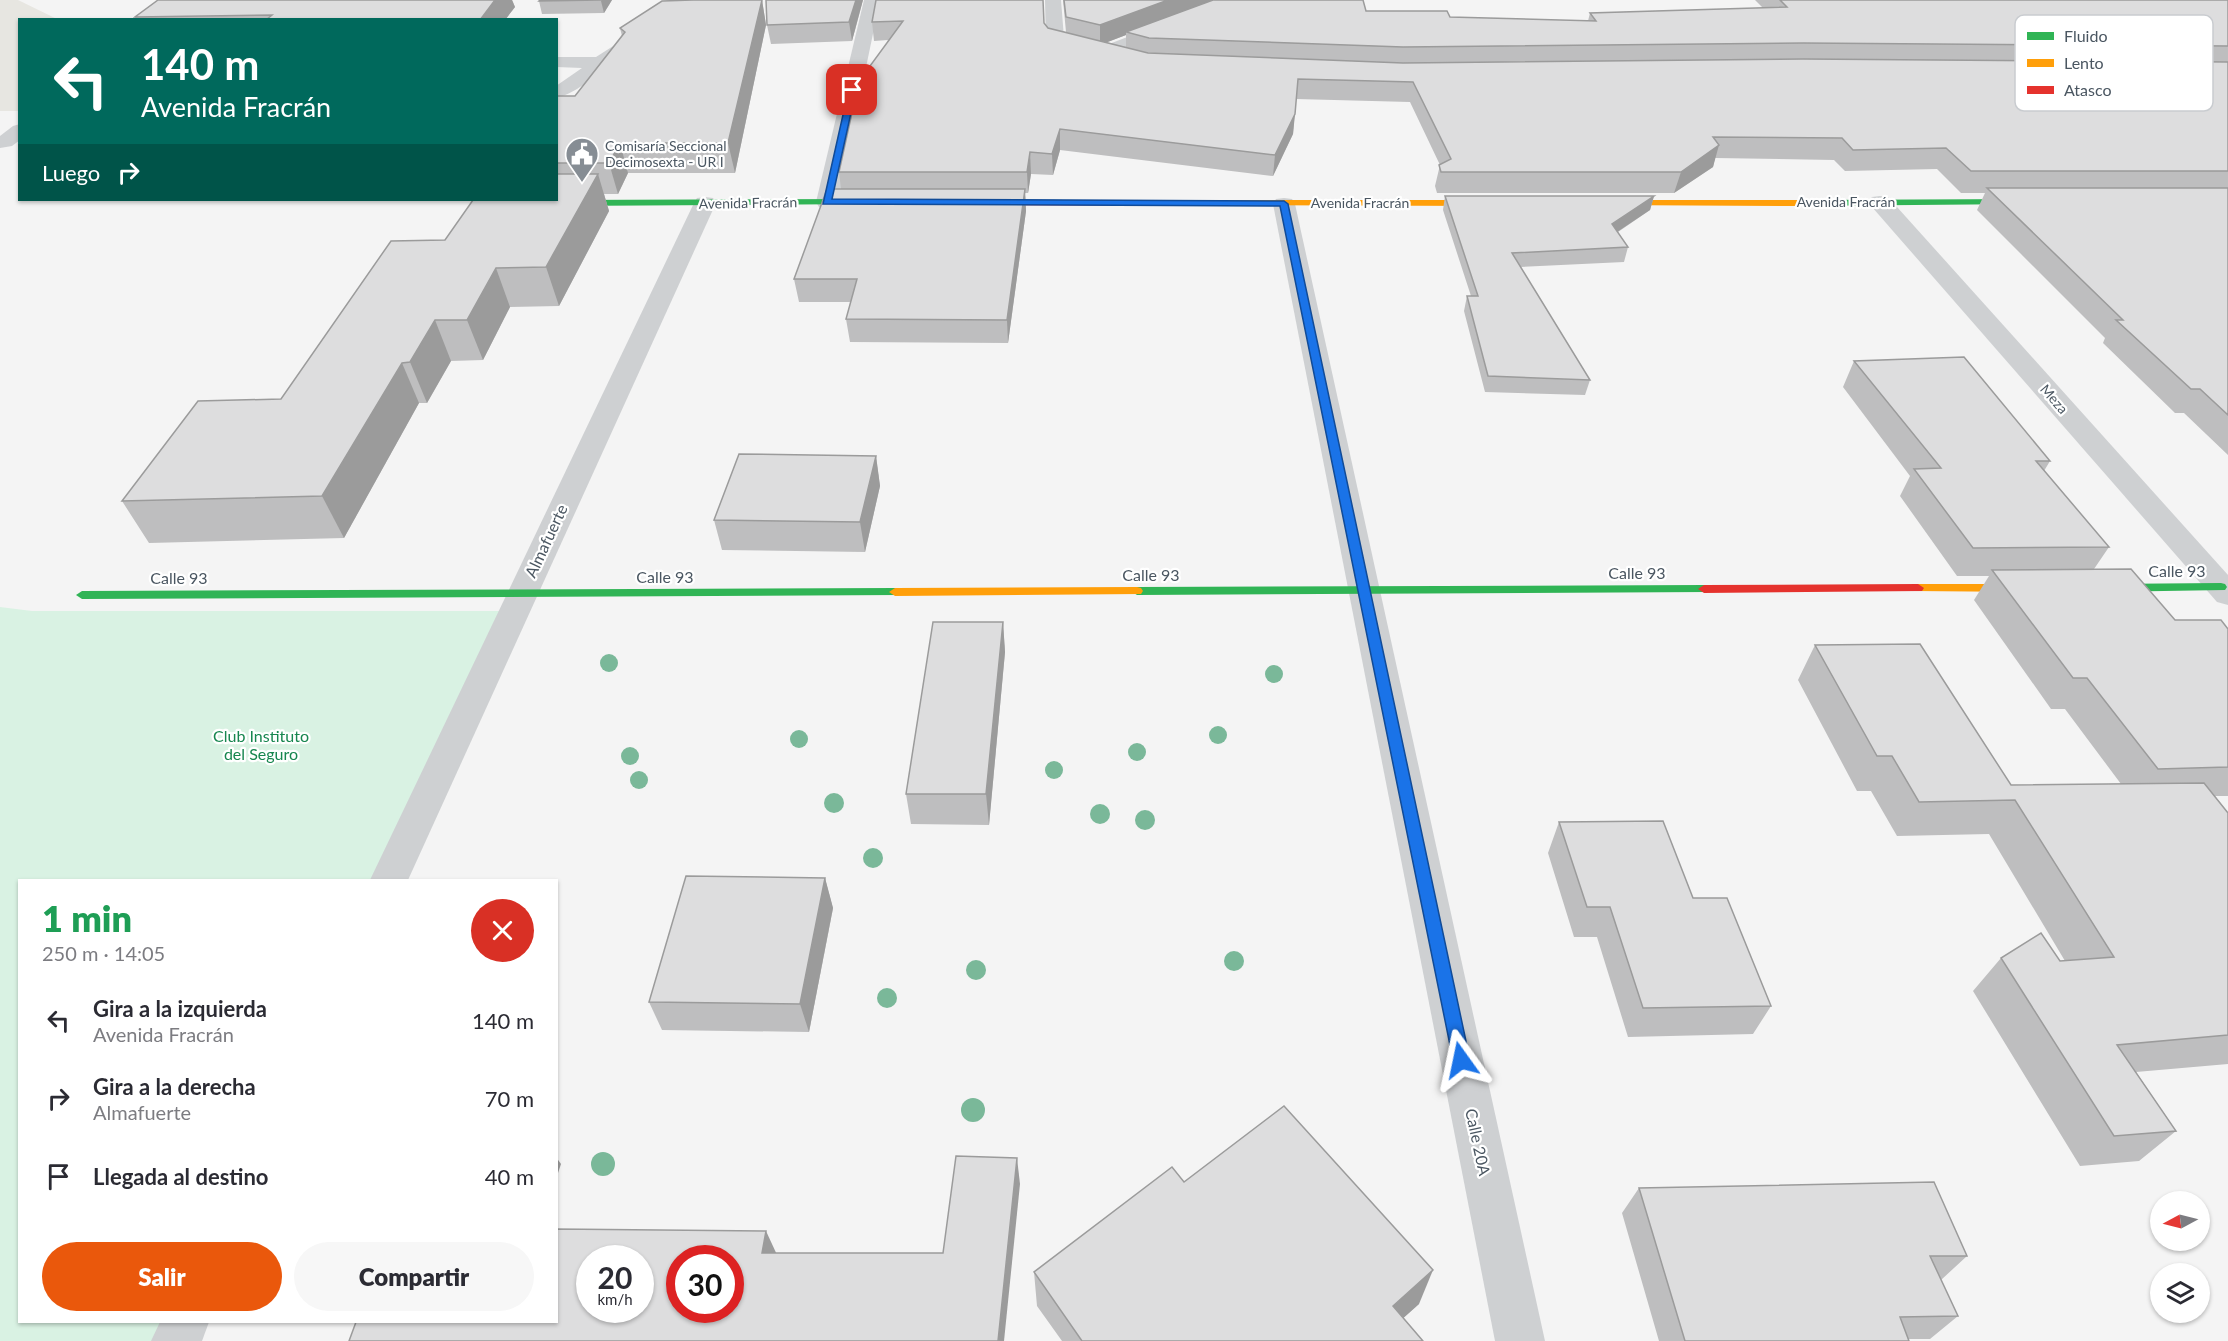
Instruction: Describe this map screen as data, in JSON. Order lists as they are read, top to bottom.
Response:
{
  "streets": {
    "street": [
      "Avenida Fracrán",
      "Meza",
      "Almafuerte",
      "Calle 93",
      "Calle 20A"
    ]
  },
  "crossings": [
    ["Avenida Fracrán", "Meza"],
    ["Avenida Fracrán", "Almafuerte"],
    ["Avenida Fracrán", "Calle 20A"],
    ["Meza", "Calle 93"],
    ["Almafuerte", "Calle 93"],
    ["Calle 93", "Calle 20A"]
  ],
  "parks": ["Club Instituto del Seguro"],
  "places": {
    "public building": ["Comisaría Seccional Decimosexta - UR I"]
  },
  "legend": ["Fluido", "Lento", "Atasco"],
  "north": "left",
  "page": {
    "turn": ["140 m", "Avenida Fracrán"],
    "then": "Luego",
    "heading": ["1 min", "250 m · 14:05"],
    "list": [
      {
        "name": "Gira a la izquierda",
        "note": "Avenida Fracrán",
        "value": "140 m"
      },
      {
        "name": "Gira a la derecha",
        "note": "Almafuerte",
        "value": "70 m"
      },
      {
        "name": "Llegada al destino",
        "value": "40 m"
      }
    ],
    "buttons": ["Salir", "Compartir"],
    "speed": "20 km/h",
    "limit": "30"
  }
}
